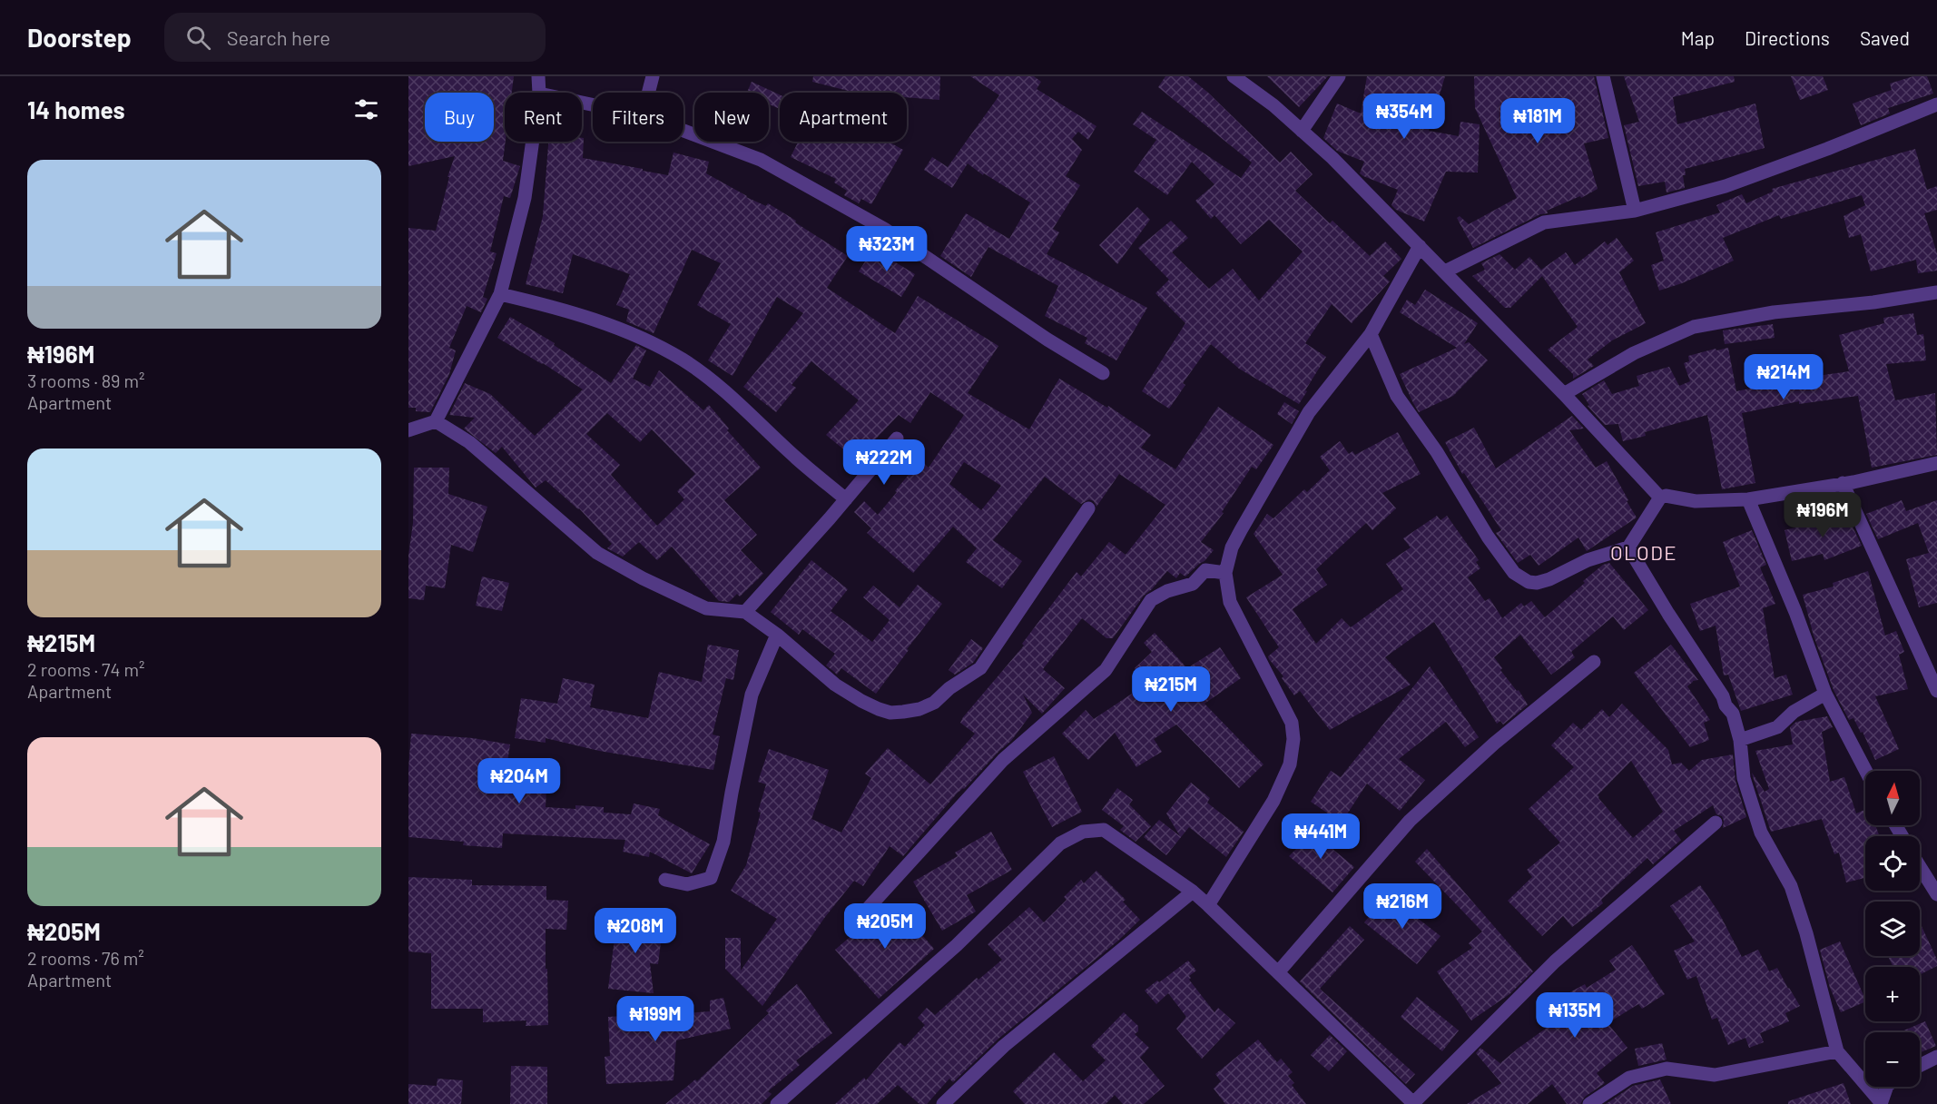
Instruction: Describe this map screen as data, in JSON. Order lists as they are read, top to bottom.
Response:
{
  "districts": ["OLODE"],
  "north": "top",
  "page": {
    "header": "Doorstep",
    "search": "Search here",
    "nav": ["Map", "Directions", "Saved"],
    "heading": "14 homes",
    "chip": [
      "Buy",
      "Rent",
      "Filters",
      "New",
      "Apartment"
    ],
    "price": [
      "₦354M",
      "₦181M",
      "₦323M",
      "₦214M",
      "₦222M",
      "₦196M",
      "₦215M",
      "₦204M",
      "₦441M",
      "₦216M",
      "₦205M",
      "₦208M",
      "₦135M",
      "₦199M"
    ],
    "list": [
      {
        "name": "₦196M",
        "note": "3 rooms · 89 m² · Apartment"
      },
      {
        "name": "₦215M",
        "note": "2 rooms · 74 m² · Apartment"
      },
      {
        "name": "₦205M",
        "note": "2 rooms · 76 m² · Apartment"
      }
    ],
    "map_buttons": ["+", "−"]
  }
}
